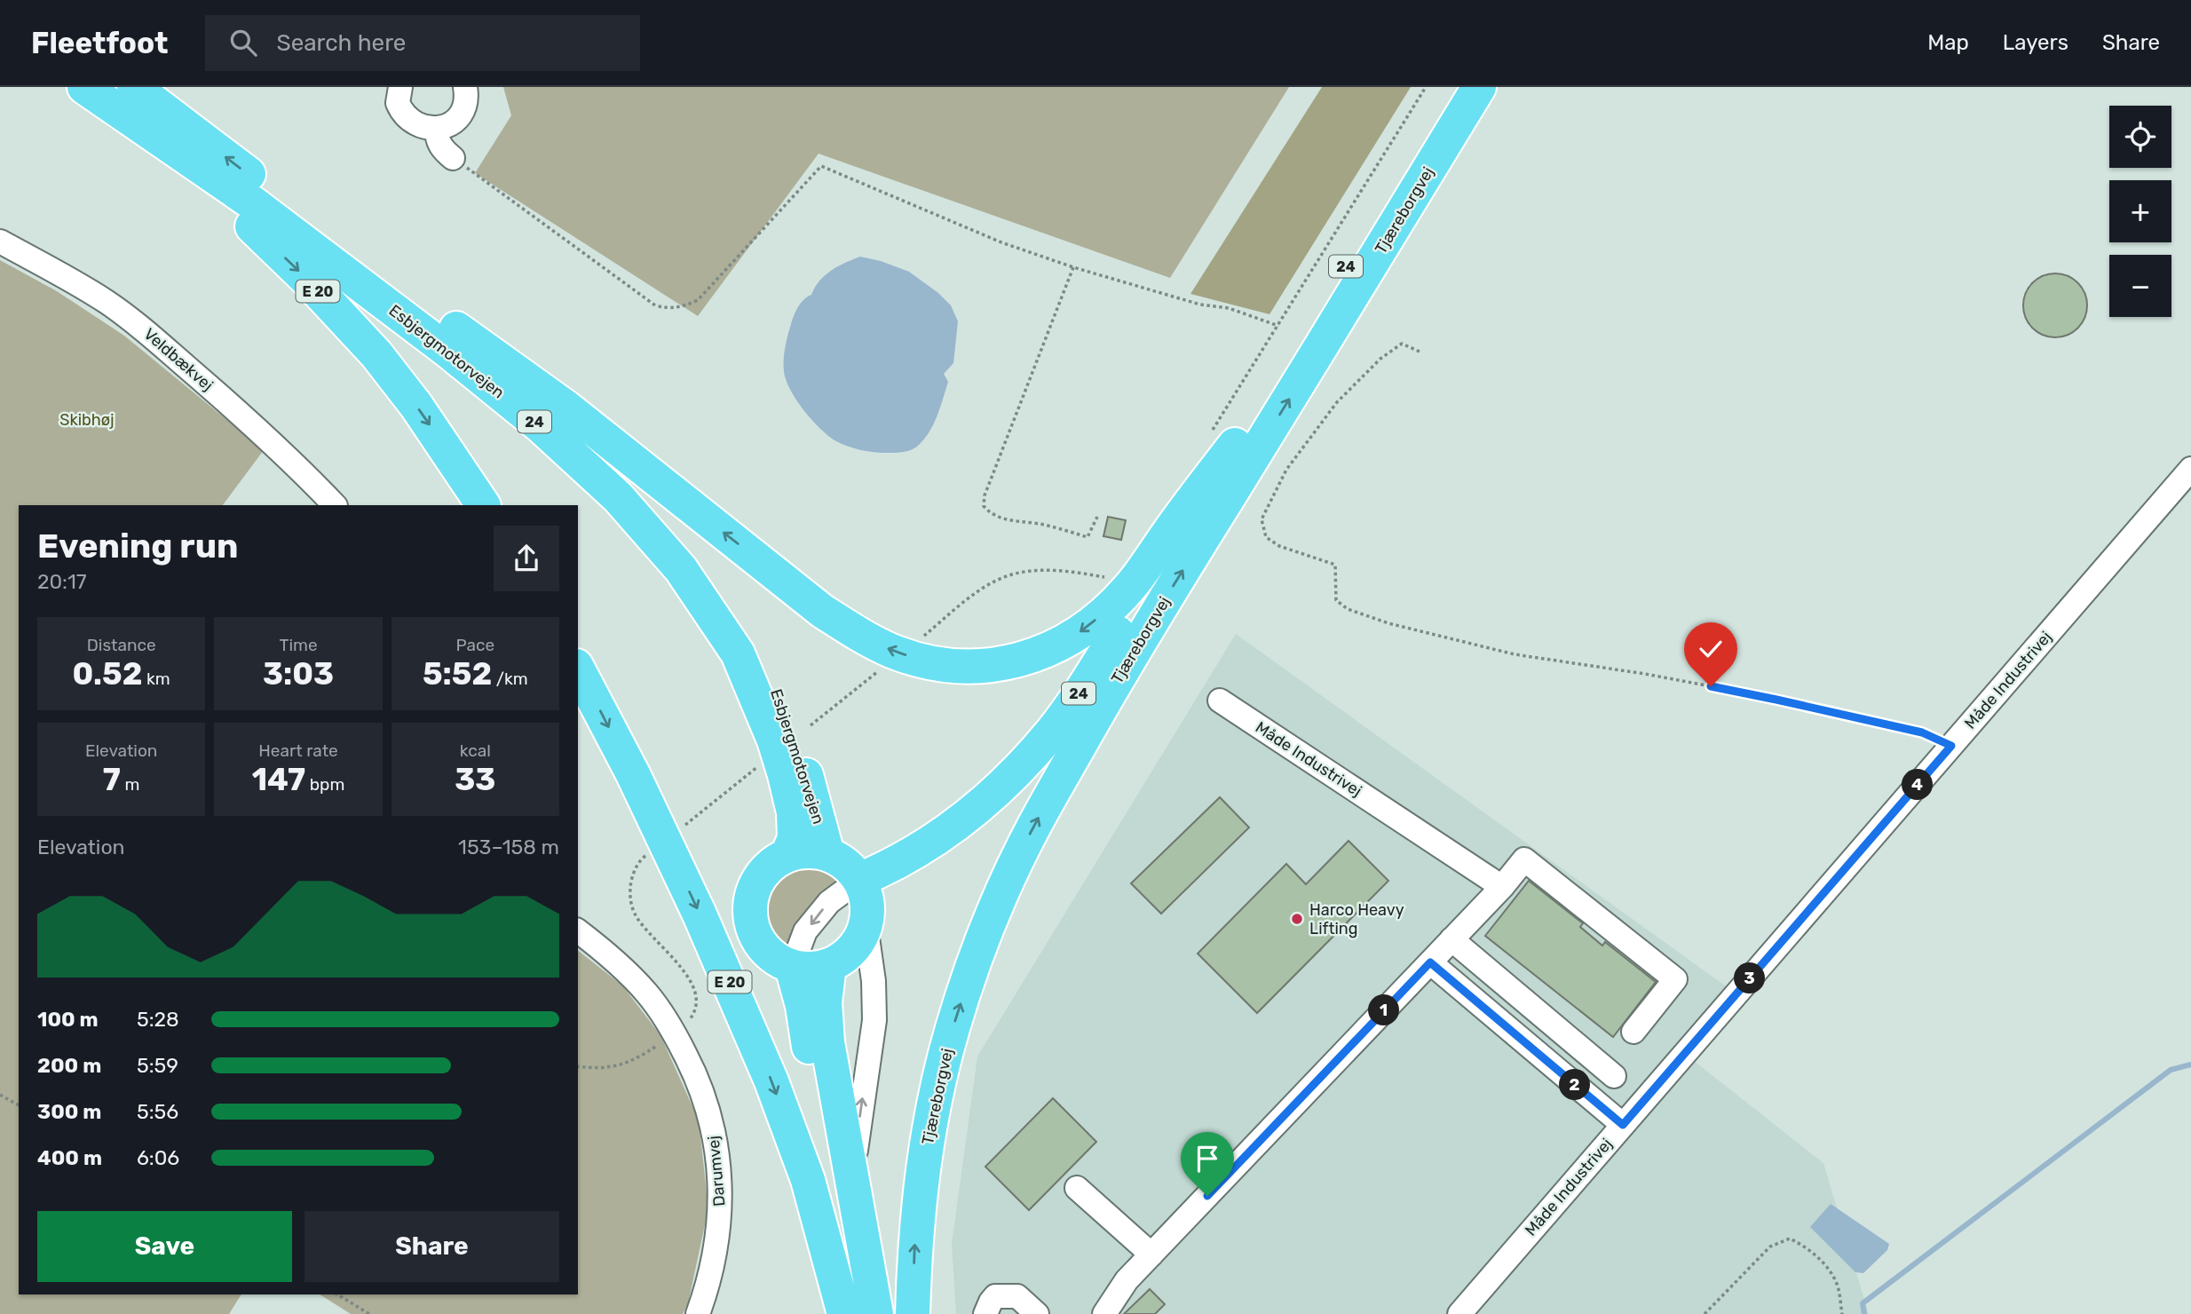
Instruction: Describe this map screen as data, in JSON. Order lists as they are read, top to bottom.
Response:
{
  "streets": {
    "highway": [
      "Tjæreborgvej",
      "24",
      "E 20",
      "Esbjergmotorvejen"
    ],
    "street": ["Veldbækvej", "Måde Industrivej", "Darumvej"]
  },
  "crossings": [
    ["Tjæreborgvej", "24"],
    ["E 20", "Esbjergmotorvejen"]
  ],
  "parks": ["Skibhøj"],
  "places": ["Harco Heavy Lifting"],
  "page": {
    "header": "Fleetfoot",
    "search": "Search here",
    "nav": ["Map", "Layers", "Share"],
    "map_buttons": ["+", "−"],
    "heading": ["Evening run", "20:17"],
    "stats": [
      ["Distance", "0.52 km"],
      ["Time", "3:03"],
      ["Pace", "5:52 /km"],
      ["Elevation", "7 m"],
      ["Heart rate", "147 bpm"],
      ["kcal", "33"]
    ],
    "pins": [
      "4",
      "3",
      "1",
      "2"
    ],
    "chart": ["Elevation", "153–158 m"],
    "list": [
      {
        "name": "100 m",
        "note": "5:28"
      },
      {
        "name": "200 m",
        "note": "5:59"
      },
      {
        "name": "300 m",
        "note": "5:56"
      },
      {
        "name": "400 m",
        "note": "6:06"
      }
    ],
    "buttons": ["Save", "Share"]
  }
}
